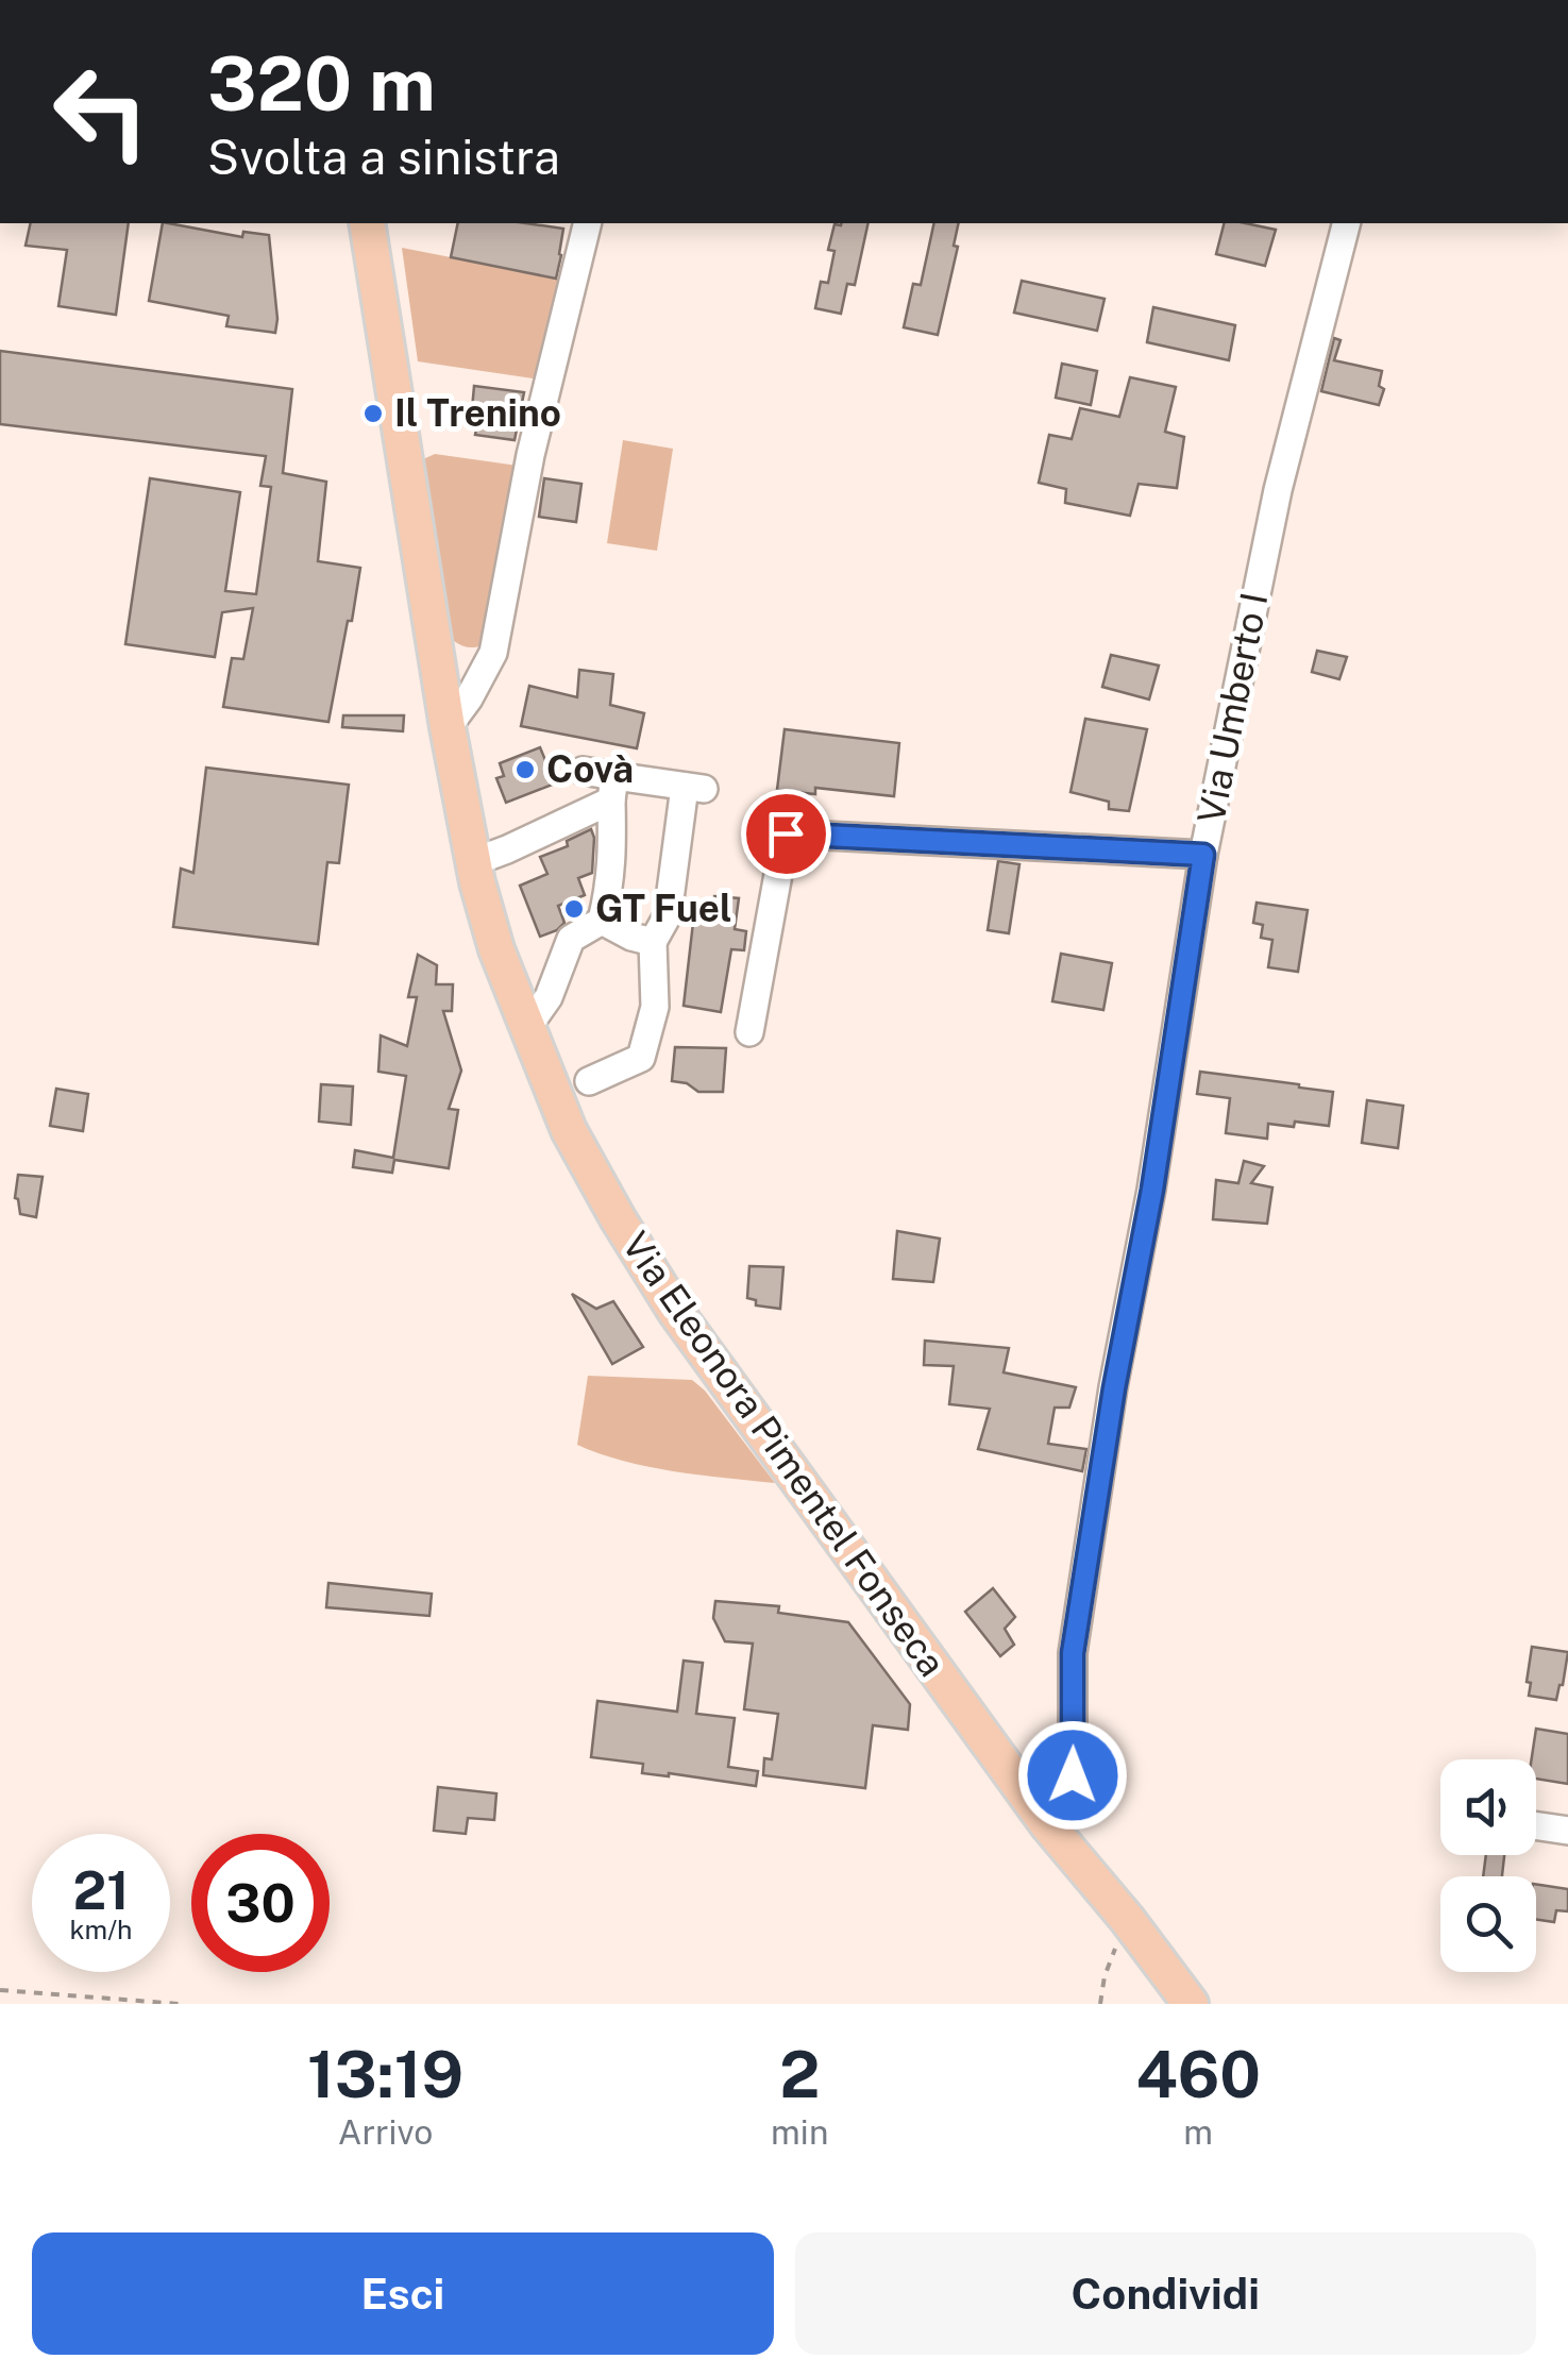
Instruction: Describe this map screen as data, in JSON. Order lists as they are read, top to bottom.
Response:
{
  "streets": {
    "main road": ["Via Eleonora Pimentel Fonseca"],
    "street": ["Via Umberto I"]
  },
  "crossings": [
    ["Via Umberto I", "Via Eleonora Pimentel Fonseca"]
  ],
  "places": ["Il Trenino", "Covà", "GT Fuel"],
  "page": {
    "turn": ["320 m", "Svolta a sinistra"],
    "speed": "21 km/h",
    "limit": "30",
    "eta": [
      "13:19",
      "Arrivo",
      "2",
      "min",
      "460",
      "m"
    ],
    "buttons": ["Esci", "Condividi"]
  }
}
